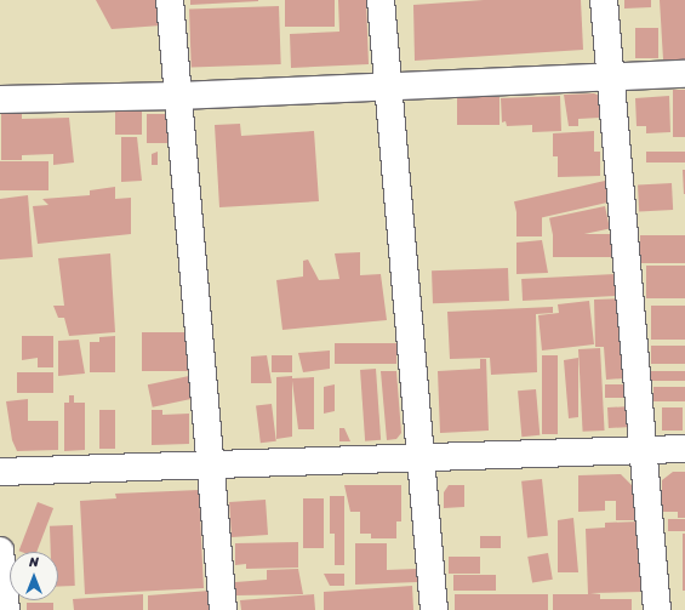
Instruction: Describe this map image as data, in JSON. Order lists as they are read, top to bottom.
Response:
{
  "north": "top"
}
